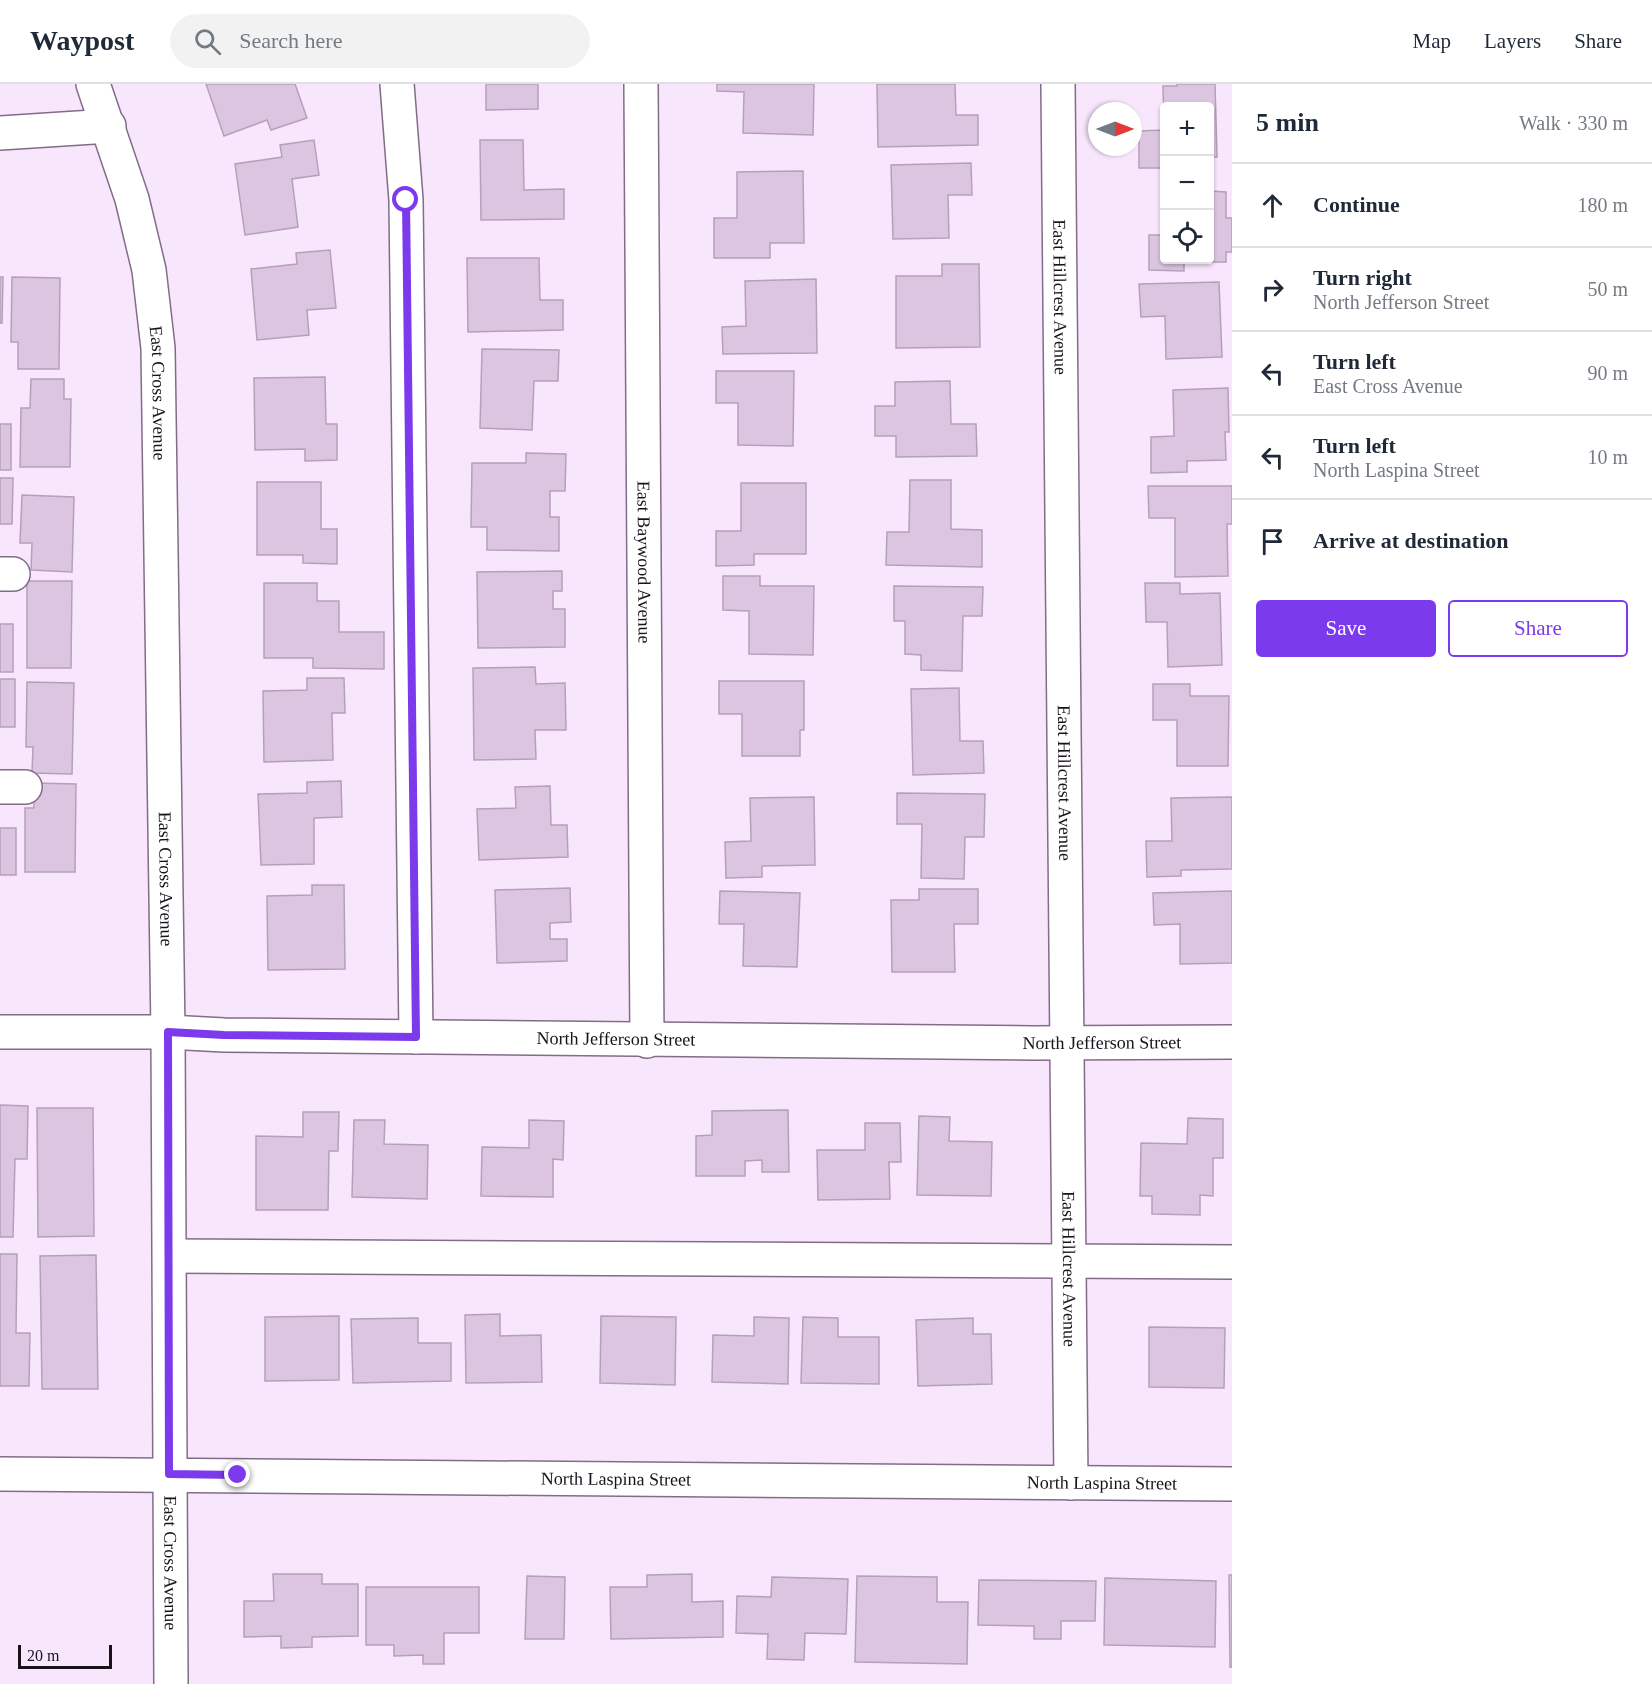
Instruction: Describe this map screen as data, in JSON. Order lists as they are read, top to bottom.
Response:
{
  "streets": {
    "street": [
      "East Hillcrest Avenue",
      "East Cross Avenue",
      "East Baywood Avenue",
      "North Jefferson Street",
      "North Laspina Street"
    ]
  },
  "crossings": [
    ["East Hillcrest Avenue", "North Jefferson Street"],
    ["East Hillcrest Avenue", "North Laspina Street"],
    ["East Cross Avenue", "North Jefferson Street"],
    ["East Cross Avenue", "North Laspina Street"],
    ["East Baywood Avenue", "North Jefferson Street"]
  ],
  "scale_bar": "20 m",
  "north": "right",
  "page": {
    "header": "Waypost",
    "search": "Search here",
    "nav": ["Map", "Layers", "Share"],
    "heading": ["5 min", "Walk · 330 m"],
    "map_buttons": ["+", "−"],
    "list": [
      ["Continue", "180 m"],
      ["Turn right", "North Jefferson Street", "50 m"],
      ["Turn left", "East Cross Avenue", "90 m"],
      ["Turn left", "North Laspina Street", "10 m"],
      "Arrive at destination"
    ],
    "buttons": ["Save", "Share"],
    "scale": "20 m"
  }
}
